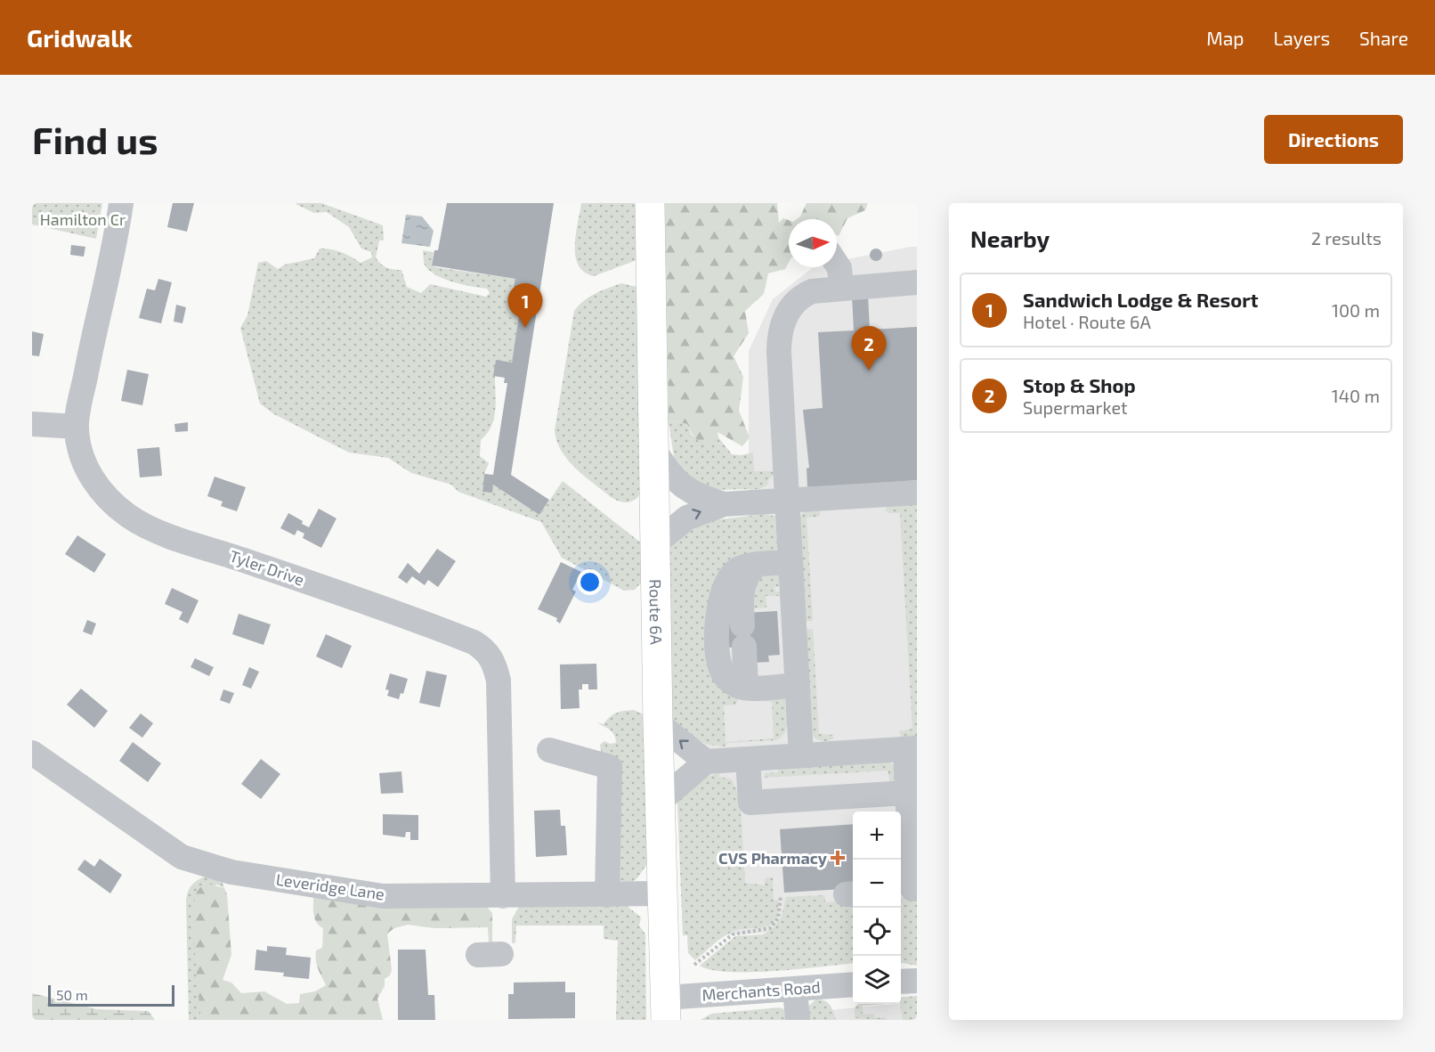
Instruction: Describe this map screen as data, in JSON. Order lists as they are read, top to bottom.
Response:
{
  "streets": {
    "main road": ["Route 6A"],
    "street": ["Tyler Drive", "Leveridge Lane", "Merchants Road"]
  },
  "crossings": [
    ["Tyler Drive", "Leveridge Lane"],
    ["Route 6A", "Leveridge Lane"],
    ["Route 6A", "Merchants Road"]
  ],
  "parks": ["Hamilton Cr"],
  "places": {
    "health": ["CVS Pharmacy"]
  },
  "scale_bar": "50 m",
  "north": "right",
  "page": {
    "header": "Gridwalk",
    "nav": ["Map", "Layers", "Share"],
    "buttons": "Directions",
    "title": "Find us",
    "heading": ["Nearby", "2 results"],
    "list": [
      {
        "mark": "1",
        "name": "Sandwich Lodge & Resort",
        "note": "Hotel · Route 6A",
        "value": "100 m"
      },
      {
        "mark": "2",
        "name": "Stop & Shop",
        "note": "Supermarket",
        "value": "140 m"
      }
    ],
    "pins": ["1", "2"],
    "map_buttons": ["+", "−"],
    "scale": "50 m"
  }
}
